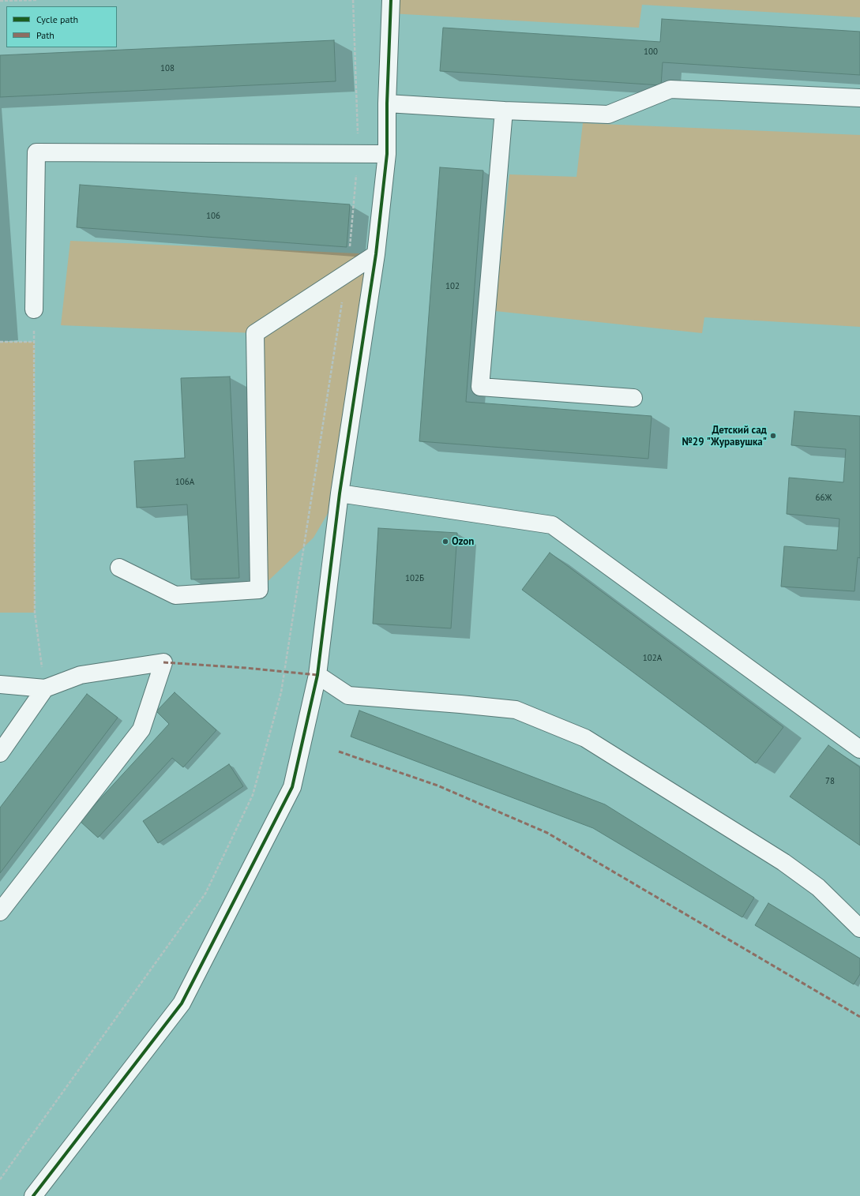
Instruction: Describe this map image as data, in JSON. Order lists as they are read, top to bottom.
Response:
{
  "places": ["Детский сад №29 \"Журавушка\"", "Ozon"],
  "house_numbers": [
    "100",
    "108",
    "106",
    "102",
    "106А",
    "66Ж",
    "102Б",
    "102А",
    "78"
  ],
  "legend": ["Cycle path", "Path"]
}
